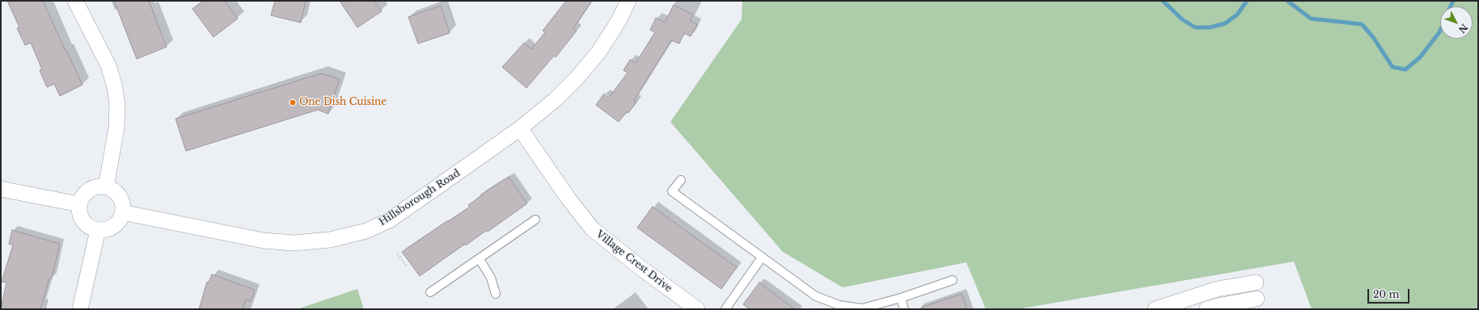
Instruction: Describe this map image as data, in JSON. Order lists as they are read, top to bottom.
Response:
{
  "streets": {
    "street": ["Hillsborough Road", "Village Crest Drive"]
  },
  "crossings": [
    ["Hillsborough Road", "Village Crest Drive"]
  ],
  "places": ["One Dish Cuisine"],
  "scale_bar": "20 m",
  "north": "bottom right"
}
